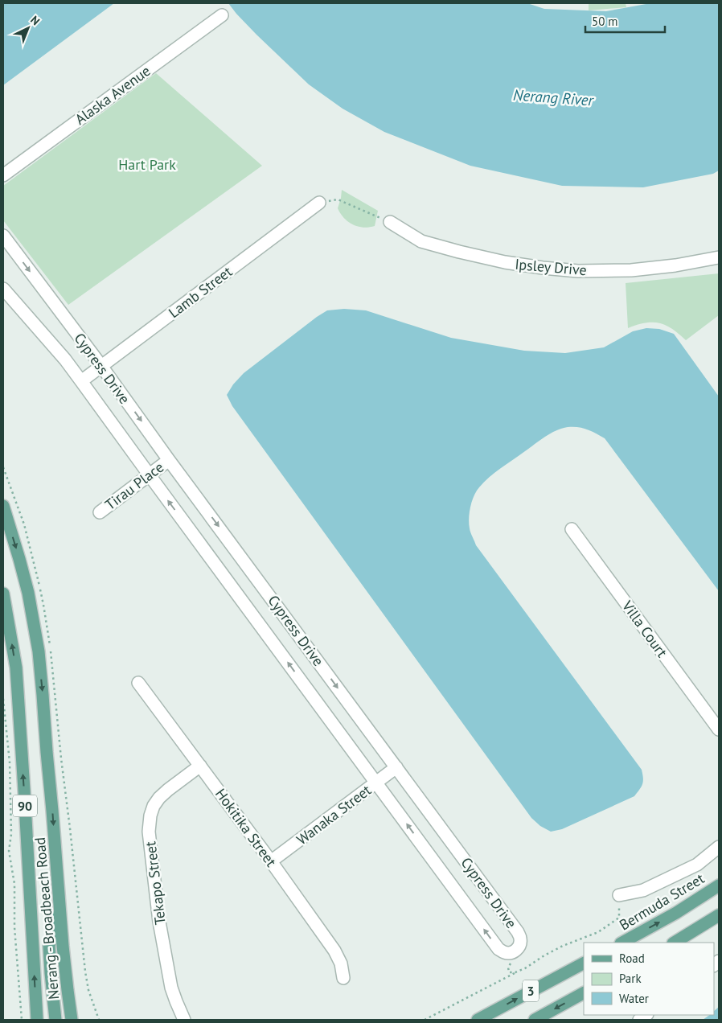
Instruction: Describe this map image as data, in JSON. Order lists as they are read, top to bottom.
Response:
{
  "streets": {
    "main road": [
      "90",
      "Bermuda Street",
      "Nerang - Broadbeach Road",
      "3"
    ],
    "street": [
      "Alaska Avenue",
      "Ipsley Drive",
      "Lamb Street",
      "Cypress Drive",
      "Tirau Place",
      "Villa Court",
      "Wanaka Street",
      "Hokitika Street",
      "Tekapo Street"
    ]
  },
  "crossings": [
    ["Lamb Street", "Cypress Drive"],
    ["Cypress Drive", "Tirau Place"],
    ["Cypress Drive", "Wanaka Street"],
    ["Wanaka Street", "Hokitika Street"],
    ["Hokitika Street", "Tekapo Street"]
  ],
  "water": ["Nerang River"],
  "parks": ["Hart Park"],
  "legend": ["Road", "Park", "Water"],
  "scale_bar": "50 m",
  "north": "top right"
}
